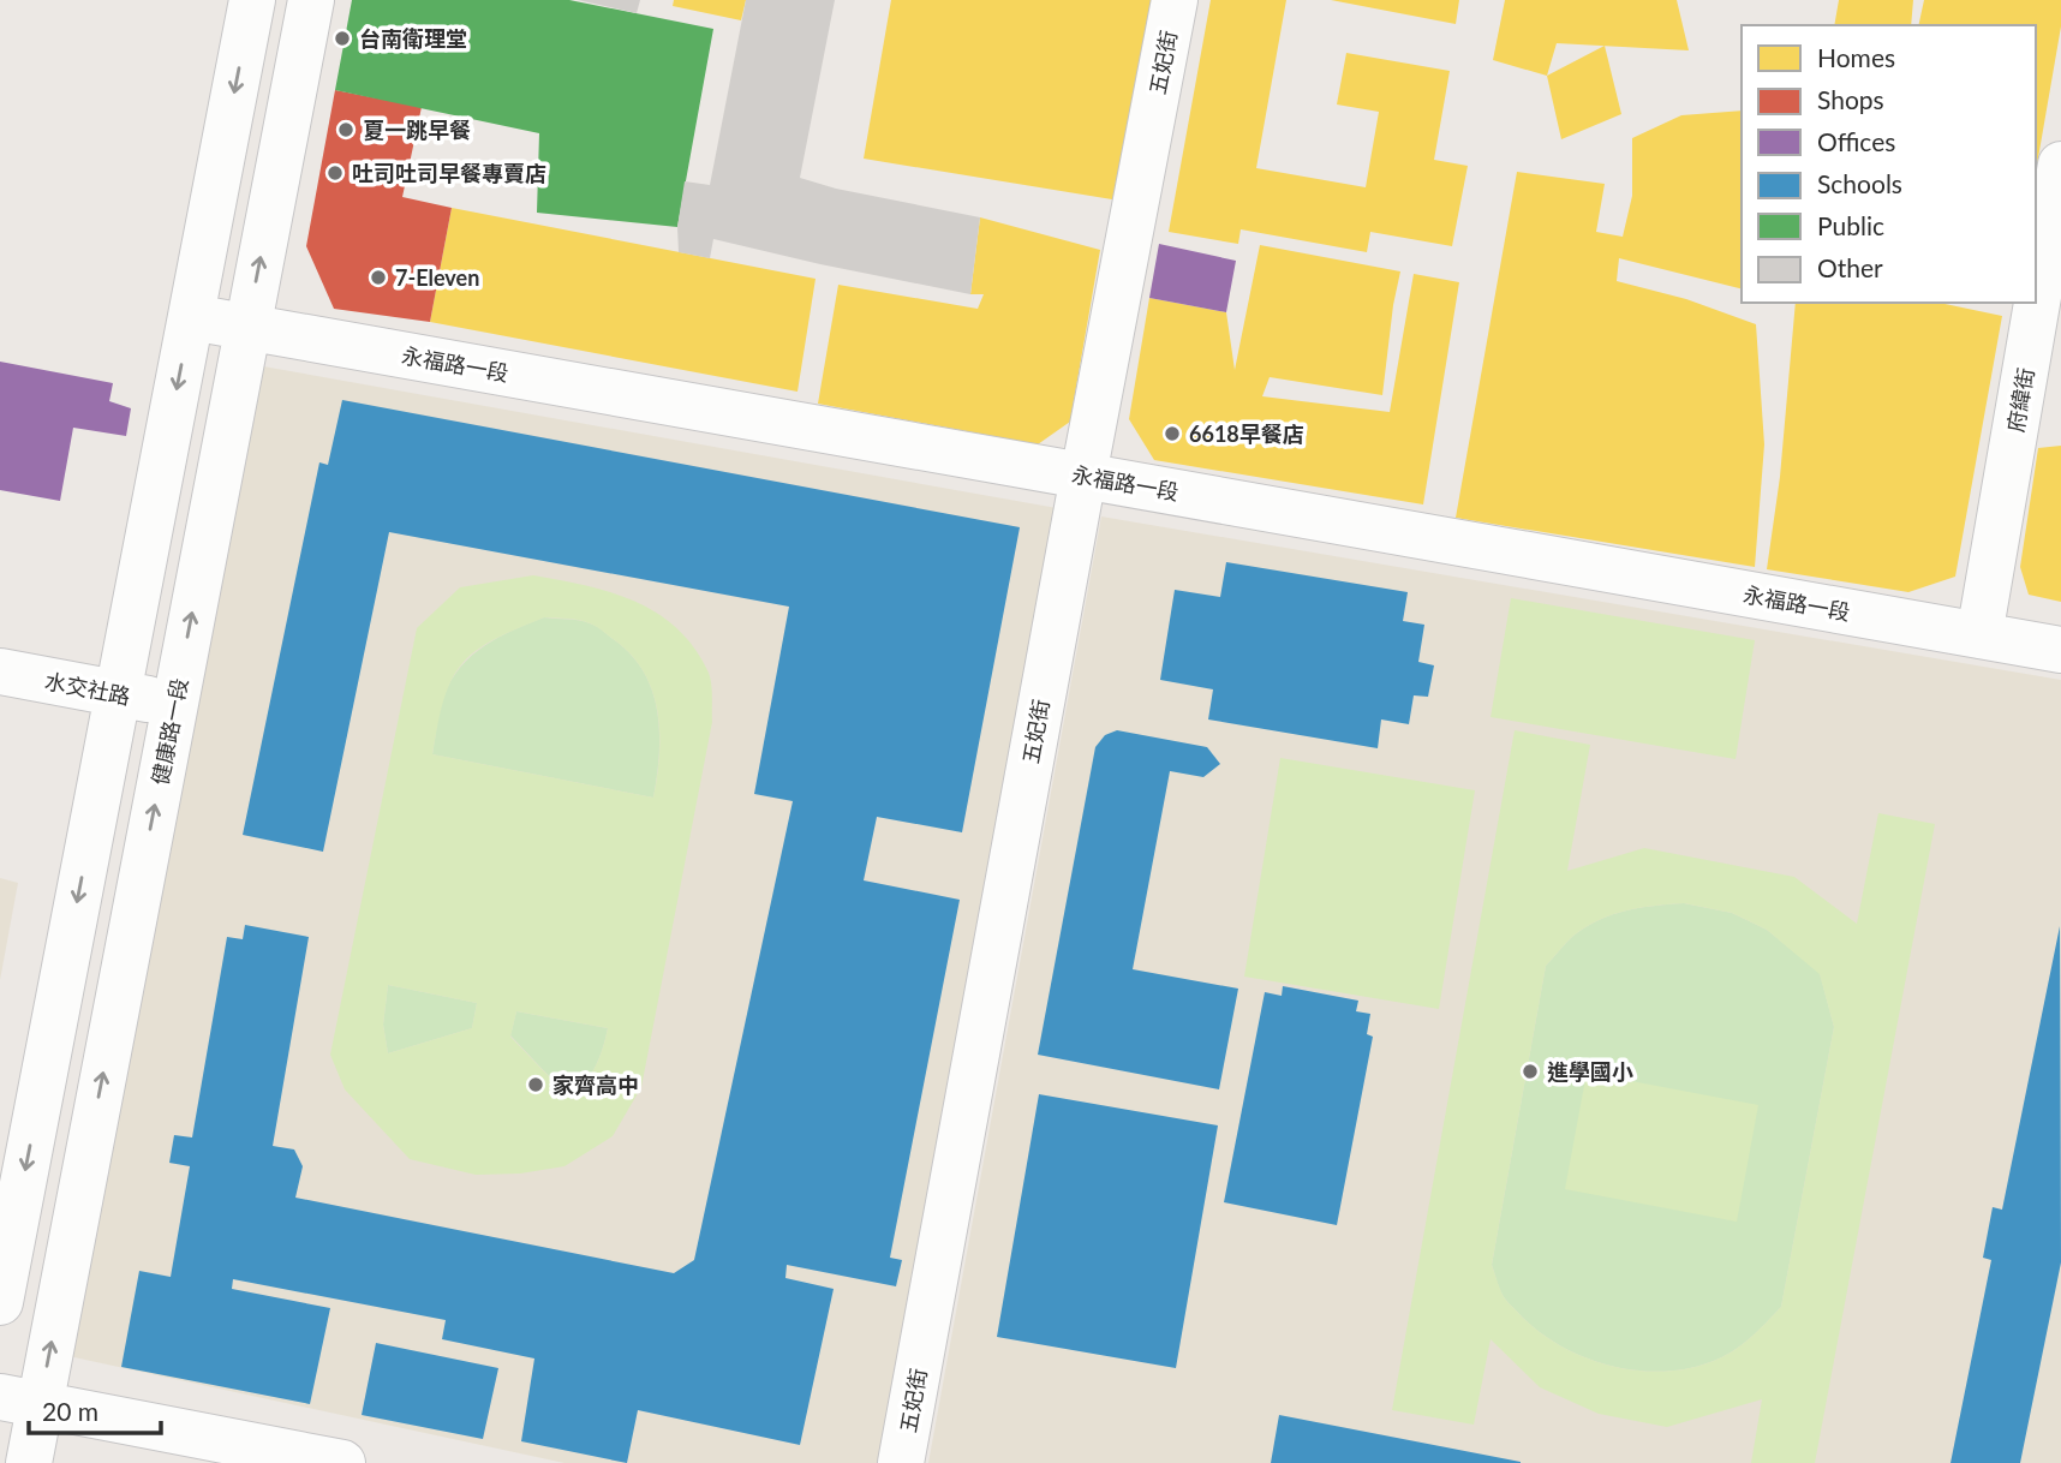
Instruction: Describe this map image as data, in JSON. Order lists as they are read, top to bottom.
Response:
{
  "streets": {
    "street": [
      "五妃街",
      "永福路一段",
      "府緯街",
      "水交社路",
      "健康路一段"
    ]
  },
  "crossings": [
    ["五妃街", "永福路一段"],
    ["永福路一段", "府緯街"],
    ["永福路一段", "健康路一段"],
    ["水交社路", "健康路一段"]
  ],
  "places": [
    "台南衛理堂",
    "夏一跳早餐",
    "吐司吐司早餐專賣店",
    "7-Eleven",
    "6618早餐店",
    "進學國小",
    "家齊高中"
  ],
  "legend": [
    "Homes",
    "Shops",
    "Offices",
    "Schools",
    "Public",
    "Other"
  ],
  "scale_bar": "20 m"
}
